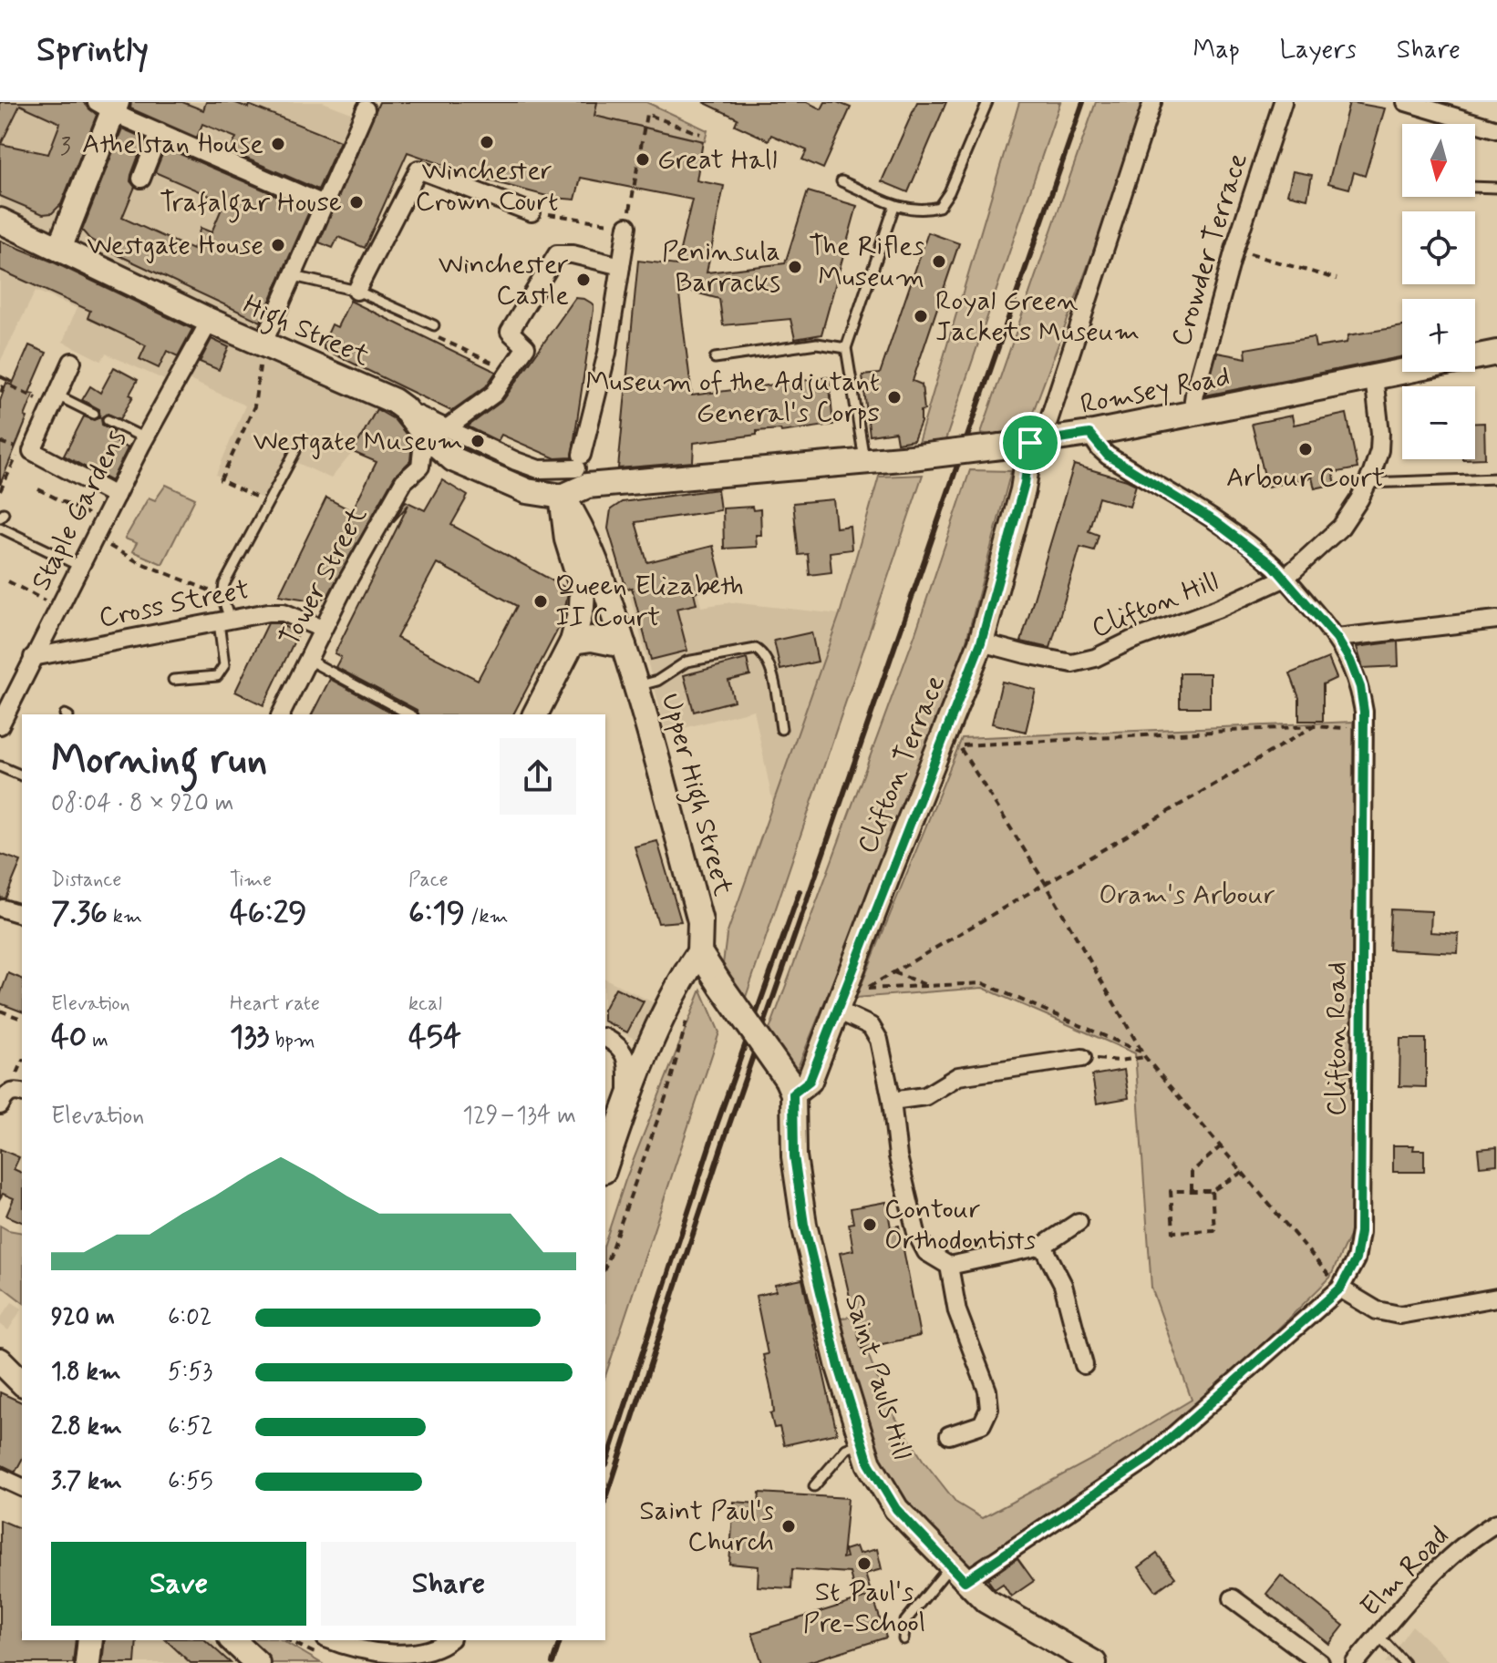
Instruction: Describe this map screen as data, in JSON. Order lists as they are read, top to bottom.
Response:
{
  "streets": {
    "main road": [
      "High Street",
      "Romsey Road",
      "Clifton Terrace",
      "Upper High Street",
      "Saint Pauls Hill"
    ],
    "street": [
      "Crowder Terrace",
      "Staple Gardens",
      "Tower Street",
      "Cross Street",
      "Clifton Hill",
      "Clifton Road",
      "Elm Road"
    ]
  },
  "crossings": [
    ["Crowder Terrace", "Romsey Road"],
    ["High Street", "Romsey Road"],
    ["High Street", "Staple Gardens"],
    ["High Street", "Upper High Street"],
    ["Romsey Road", "Clifton Hill"],
    ["Romsey Road", "Clifton Terrace"],
    ["Romsey Road", "Upper High Street"],
    ["Romsey Road", "Clifton Road"],
    ["Staple Gardens", "Cross Street"],
    ["Tower Street", "Cross Street"],
    ["Clifton Hill", "Clifton Terrace"],
    ["Clifton Hill", "Clifton Road"],
    ["Clifton Terrace", "Saint Pauls Hill"],
    ["Clifton Road", "Saint Pauls Hill"]
  ],
  "parks": ["Oram's Arbour"],
  "places": [
    "Winchester Crown Court",
    "Athelstan House",
    "Great Hall",
    "Trafalgar House",
    "Westgate House",
    "The Rifles Museum",
    "Peninsula Barracks",
    "Winchester Castle",
    "Royal Green Jackets Museum",
    "Museum of the Adjutant General's Corps",
    "Westgate Museum",
    "Arbour Court",
    "Queen Elizabeth II Court",
    "Contour Orthodontists",
    "Saint Paul's Church",
    "St Paul's Pre-School"
  ],
  "house_numbers": ["3"],
  "north": "bottom",
  "page": {
    "header": "Sprintly",
    "nav": ["Map", "Layers", "Share"],
    "map_buttons": ["+", "−"],
    "heading": ["Morning run", "08:04 · 8 × 920 m"],
    "stats": [
      ["Distance", "7.36 km"],
      ["Time", "46:29"],
      ["Pace", "6:19 /km"],
      ["Elevation", "40 m"],
      ["Heart rate", "133 bpm"],
      ["kcal", "454"]
    ],
    "chart": ["Elevation", "129–134 m"],
    "list": [
      {
        "name": "920 m",
        "note": "6:02"
      },
      {
        "name": "1.8 km",
        "note": "5:53"
      },
      {
        "name": "2.8 km",
        "note": "6:52"
      },
      {
        "name": "3.7 km",
        "note": "6:55"
      }
    ],
    "buttons": ["Save", "Share"]
  }
}
